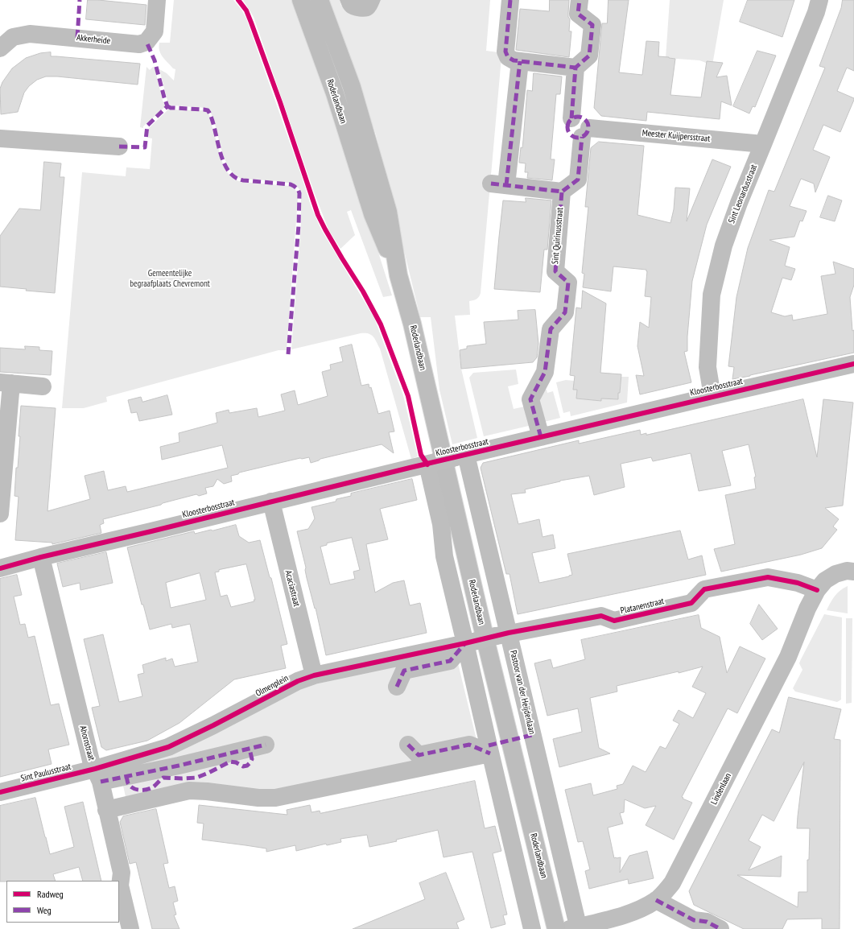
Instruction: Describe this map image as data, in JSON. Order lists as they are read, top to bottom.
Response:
{
  "streets": {
    "main road": ["Roderlandbaan"],
    "street": [
      "Akkerheide",
      "Meester Kuijpersstraat",
      "Sint Leonardusstraat",
      "Sint Quirinusstraat",
      "Kloosterbosstraat",
      "Acaciastraat",
      "Platanenstraat",
      "Olmenplein",
      "Pastoor van der Heijdenlaan",
      "Ahornstraat",
      "Sint Paulusstraat",
      "Lindenlaan"
    ]
  },
  "crossings": [
    ["Meester Kuijpersstraat", "Sint Leonardusstraat"],
    ["Sint Leonardusstraat", "Kloosterbosstraat"],
    ["Sint Quirinusstraat", "Kloosterbosstraat"],
    ["Kloosterbosstraat", "Acaciastraat"],
    ["Kloosterbosstraat", "Pastoor van der Heijdenlaan"],
    ["Kloosterbosstraat", "Ahornstraat"],
    ["Acaciastraat", "Olmenplein"],
    ["Platanenstraat", "Olmenplein"],
    ["Platanenstraat", "Pastoor van der Heijdenlaan"],
    ["Platanenstraat", "Lindenlaan"],
    ["Olmenplein", "Ahornstraat"],
    ["Olmenplein", "Sint Paulusstraat"],
    ["Pastoor van der Heijdenlaan", "Lindenlaan"],
    ["Ahornstraat", "Sint Paulusstraat"]
  ],
  "parks": ["Gemeentelijke begraafplaats Chevremont"],
  "legend": ["Radweg", "Weg"]
}
